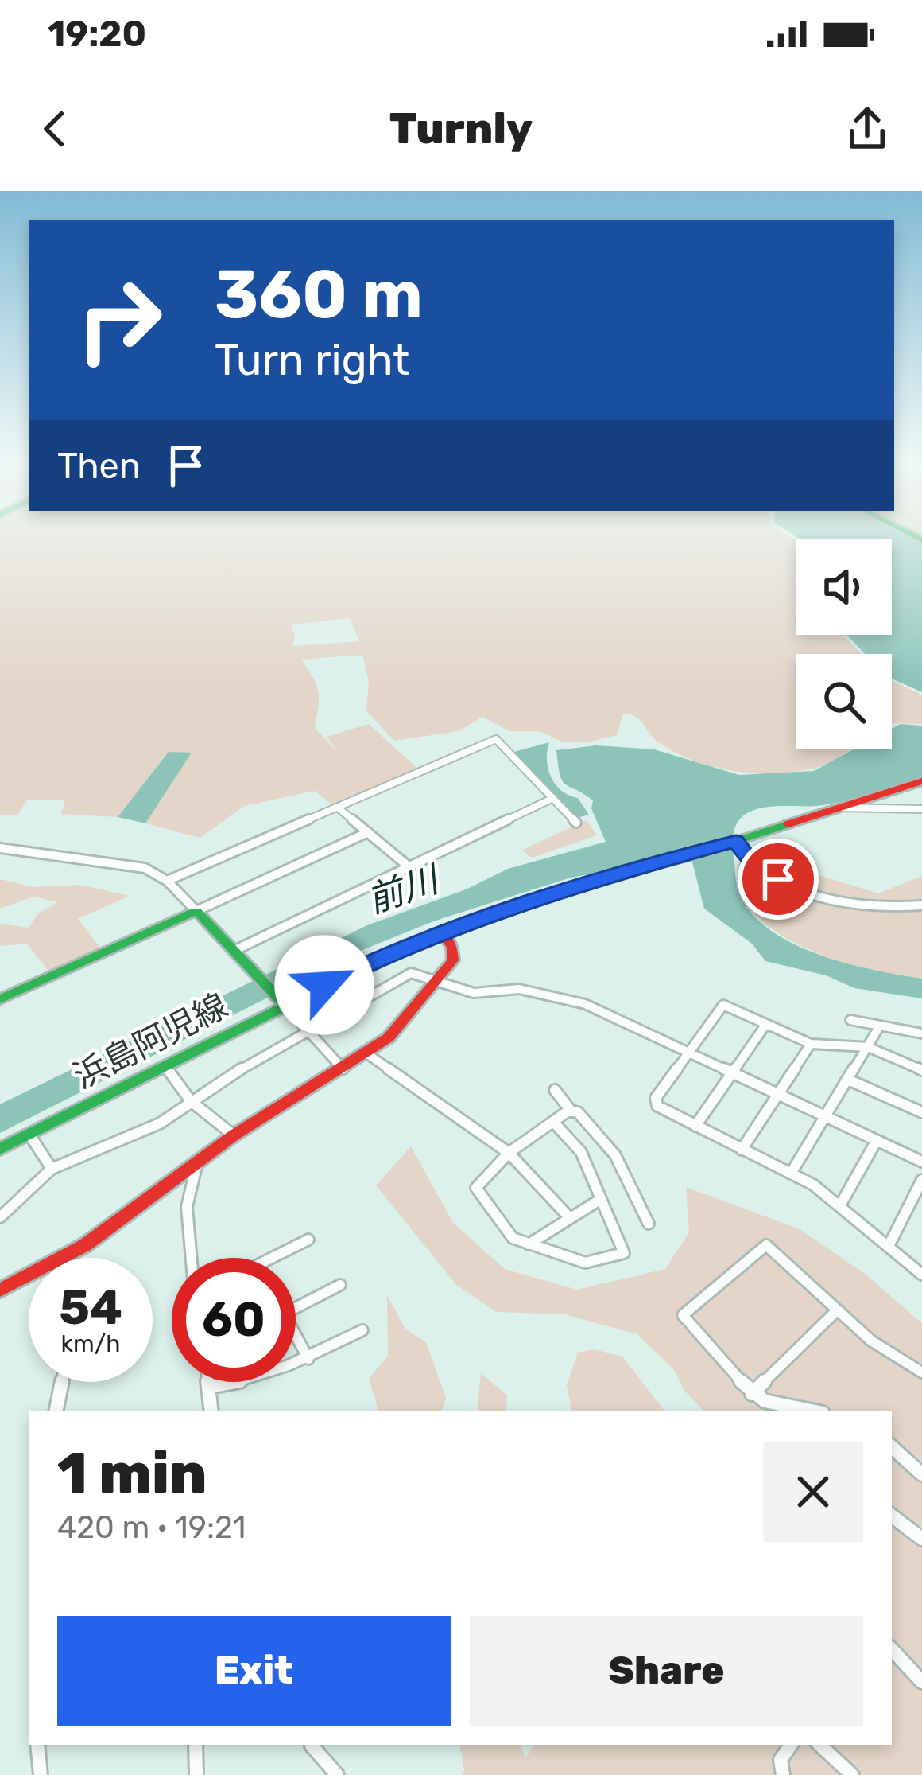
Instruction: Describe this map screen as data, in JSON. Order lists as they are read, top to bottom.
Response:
{
  "streets": {
    "main road": ["浜島阿児線"]
  },
  "water": ["前川"],
  "page": {
    "status": "19:20",
    "header": "Turnly",
    "turn": ["360 m", "Turn right"],
    "then": "Then",
    "speed": "54 km/h",
    "limit": "60",
    "heading": ["1 min", "420 m · 19:21"],
    "buttons": ["Exit", "Share"]
  }
}
